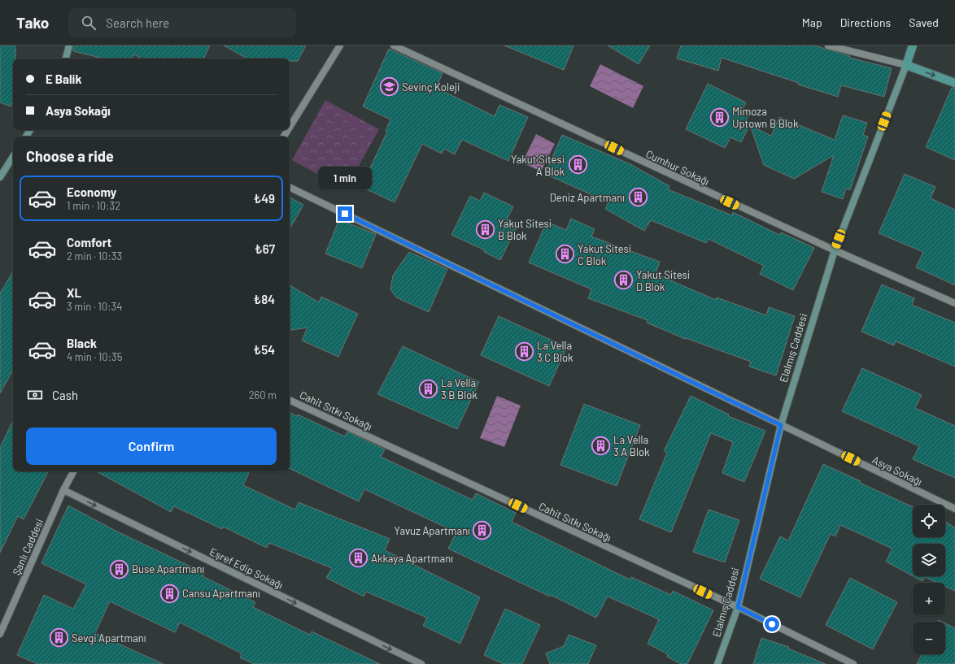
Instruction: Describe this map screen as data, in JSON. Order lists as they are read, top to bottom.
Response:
{
  "streets": {
    "main road": ["Elalmış Caddesi"],
    "street": [
      "Cumhur Sokağı",
      "Cahit Sıtkı Sokağı",
      "Asya Sokağı",
      "Şanlı Caddesi",
      "Eşref Edip Sokağı"
    ]
  },
  "crossings": [
    ["Cumhur Sokağı", "Elalmış Caddesi"],
    ["Elalmış Caddesi", "Cahit Sıtkı Sokağı"],
    ["Elalmış Caddesi", "Asya Sokağı"],
    ["Şanlı Caddesi", "Eşref Edip Sokağı"]
  ],
  "one_way": ["Eşref Edip Sokağı"],
  "places": {
    "school or university": ["Sevinç Koleji"],
    "building": [
      "Mimoza Uptown B Blok",
      "Yakut Sitesi A Blok",
      "Deniz Apartmanı",
      "Yakut Sitesi B Blok",
      "Yakut Sitesi C Blok",
      "Yakut Sitesi D Blok",
      "La Vella 3 C Blok",
      "La Vella 3 B Blok",
      "La Vella 3 A Blok",
      "Yavuz Apartmanı",
      "Akkaya Apartmanı",
      "Buse Apartmanı",
      "Cansu Apartmanı",
      "Sevgi Apartmanı"
    ]
  },
  "page": {
    "header": "Tako",
    "search": "Search here",
    "nav": ["Map", "Directions", "Saved"],
    "banner": ["E Balik", "Asya Sokağı"],
    "heading": "Choose a ride",
    "bubble": "1 min",
    "list": [
      {
        "name": "Economy",
        "note": "1 min · 10:32",
        "value": "₺49"
      },
      {
        "name": "Comfort",
        "note": "2 min · 10:33",
        "value": "₺67"
      },
      {
        "name": "XL",
        "note": "3 min · 10:34",
        "value": "₺84"
      },
      {
        "name": "Black",
        "note": "4 min · 10:35",
        "value": "₺54"
      }
    ],
    "pay": ["Cash", "260 m"],
    "buttons": "Confirm",
    "map_buttons": ["+", "−"]
  }
}
